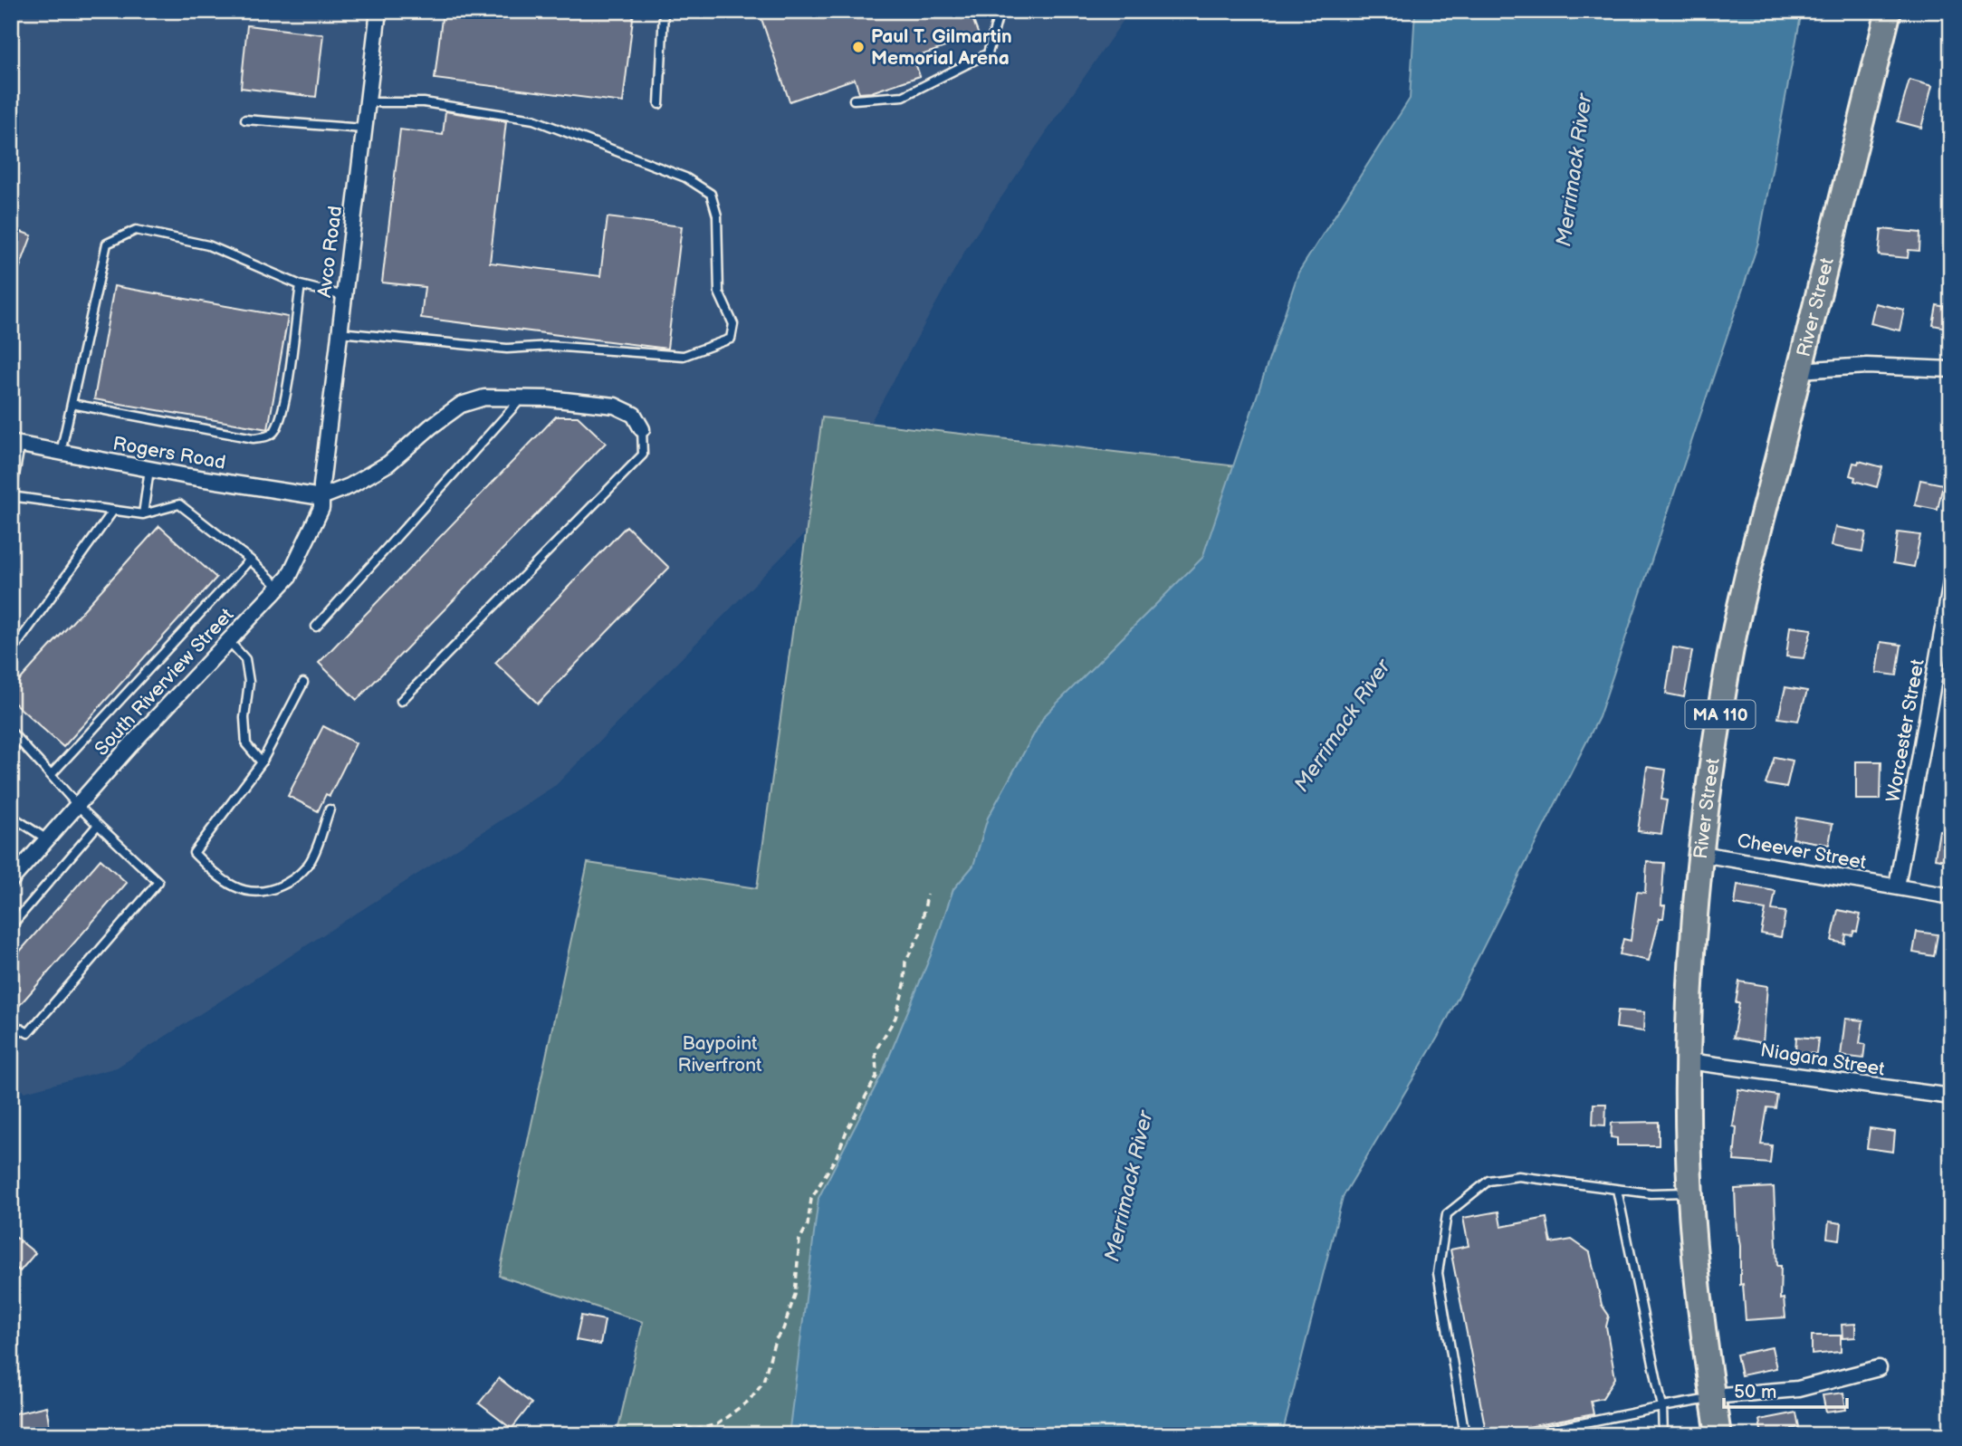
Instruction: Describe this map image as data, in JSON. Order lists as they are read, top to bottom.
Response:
{
  "streets": {
    "main road": ["River Street", "MA 110"],
    "street": [
      "Avco Road",
      "Rogers Road",
      "South Riverview Street",
      "Worcester Street",
      "Cheever Street",
      "Niagara Street"
    ]
  },
  "crossings": [
    ["Avco Road", "Rogers Road"],
    ["Avco Road", "South Riverview Street"],
    ["River Street", "Cheever Street"],
    ["River Street", "Niagara Street"],
    ["Rogers Road", "South Riverview Street"],
    ["Worcester Street", "Cheever Street"]
  ],
  "water": ["Merrimack River"],
  "parks": ["Baypoint Riverfront"],
  "places": ["Paul T. Gilmartin Memorial Arena"],
  "scale_bar": "50 m"
}
